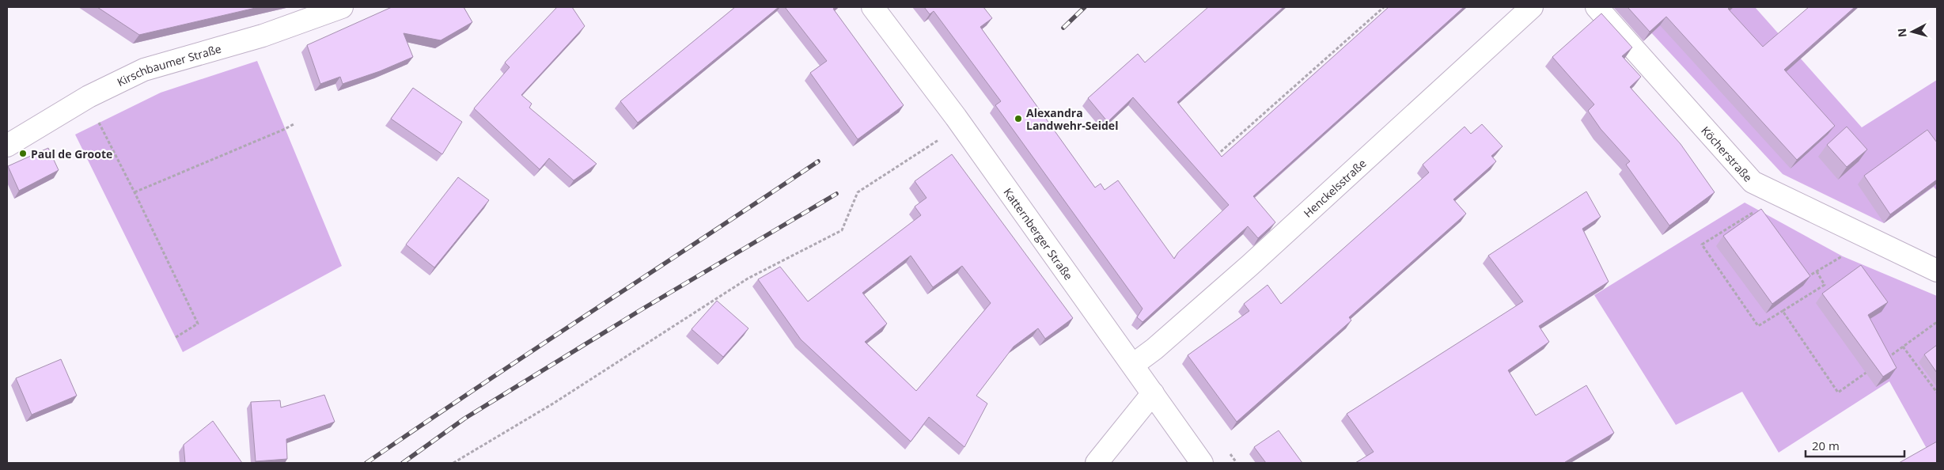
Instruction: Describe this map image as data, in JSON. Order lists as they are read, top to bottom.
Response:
{
  "streets": {
    "street": [
      "Kirschbaumer Straße",
      "Köcherstraße",
      "Henckelsstraße",
      "Katternberger Straße"
    ]
  },
  "crossings": [
    ["Henckelsstraße", "Katternberger Straße"]
  ],
  "places": ["Alexandra Landwehr-Seidel", "Paul de Groote"],
  "scale_bar": "20 m",
  "north": "left"
}
